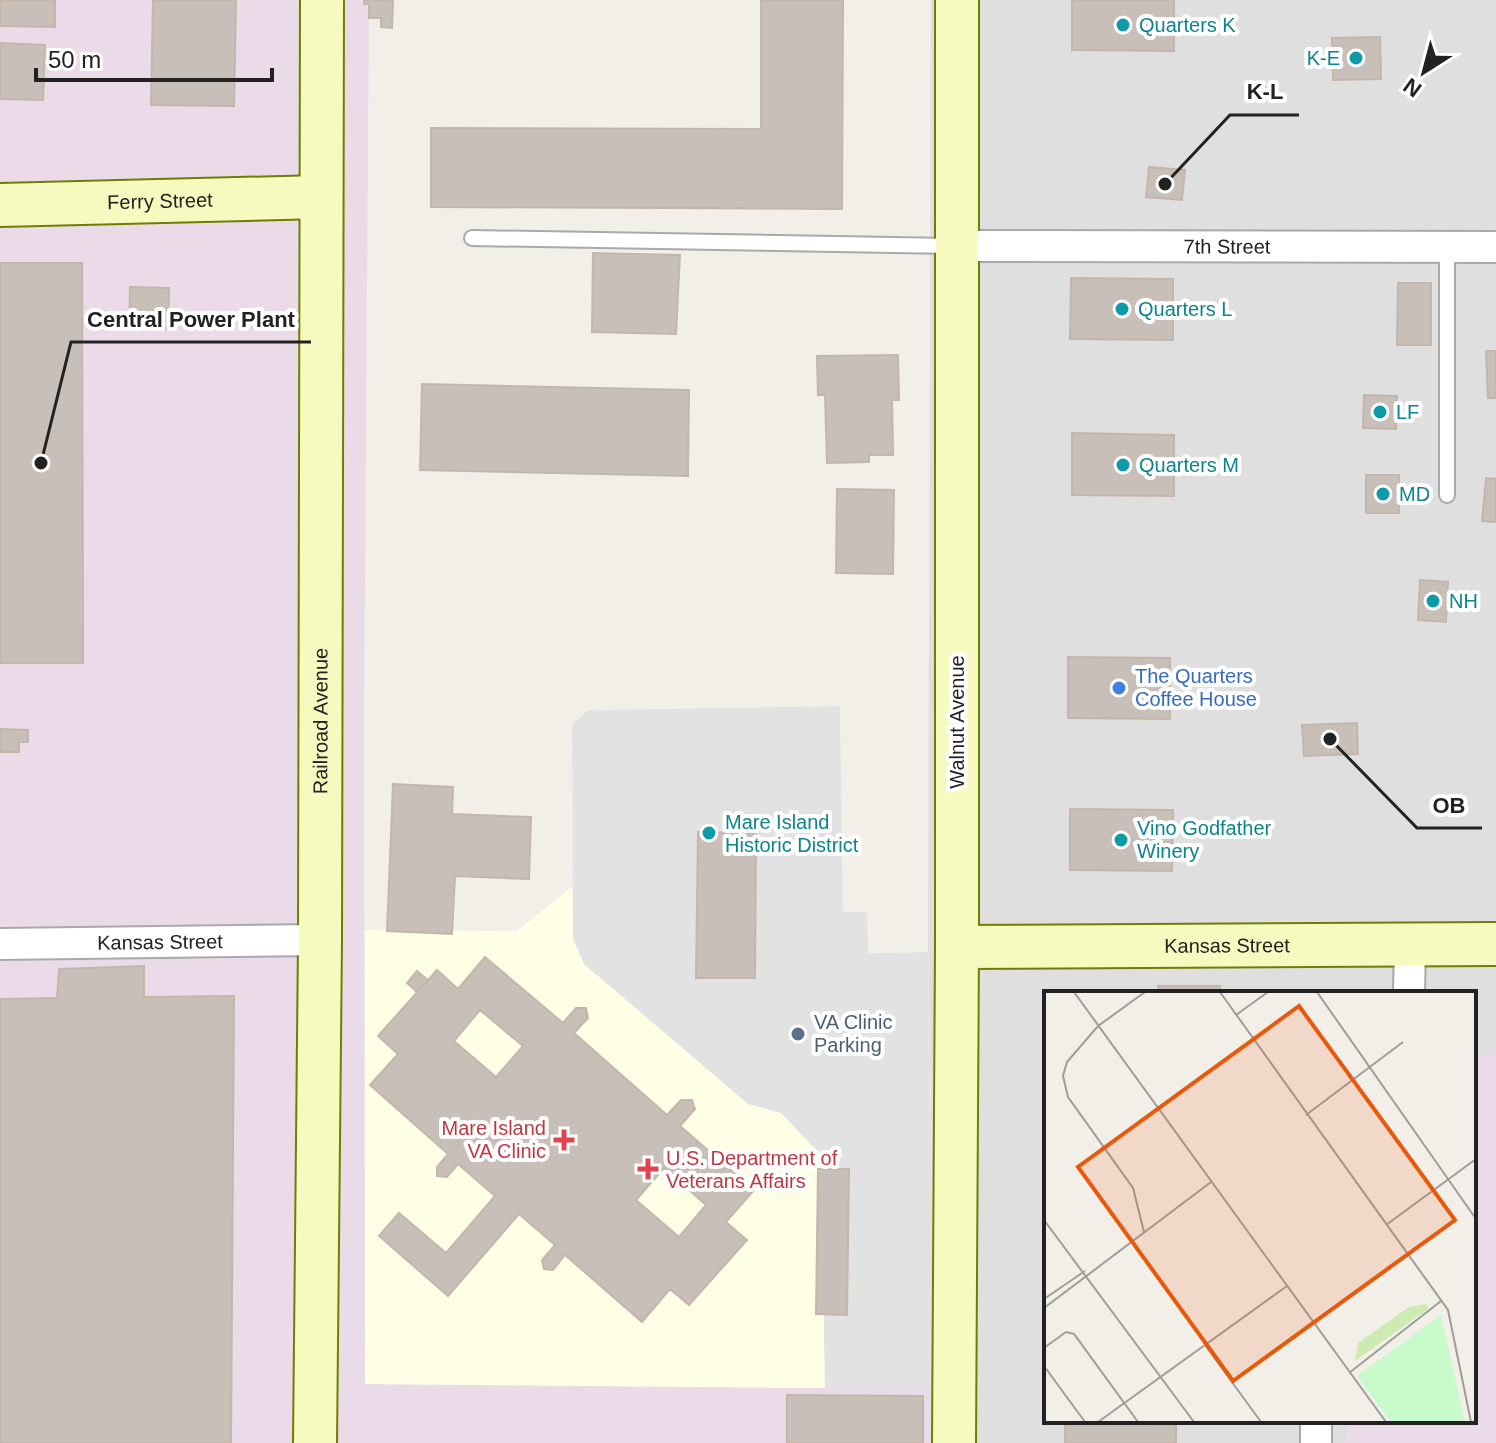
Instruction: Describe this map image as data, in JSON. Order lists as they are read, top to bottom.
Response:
{
  "streets": {
    "street": [
      "Ferry Street",
      "7th Street",
      "Railroad Avenue",
      "Walnut Avenue",
      "Kansas Street"
    ]
  },
  "crossings": [
    ["Ferry Street", "Railroad Avenue"],
    ["7th Street", "Walnut Avenue"],
    ["Railroad Avenue", "Kansas Street"],
    ["Walnut Avenue", "Kansas Street"]
  ],
  "places": {
    "other": [
      "Quarters K",
      "K-E",
      "K-L",
      "Quarters L",
      "LF",
      "Central Power Plant",
      "Quarters M",
      "MD",
      "NH",
      "The Quarters Coffee House",
      "OB",
      "Mare Island Historic District",
      "Vino Godfather Winery",
      "VA Clinic Parking"
    ],
    "health": ["Mare Island VA Clinic", "U.S. Department of Veterans Affairs"]
  },
  "scale_bar": "50 m",
  "north": "bottom left"
}
